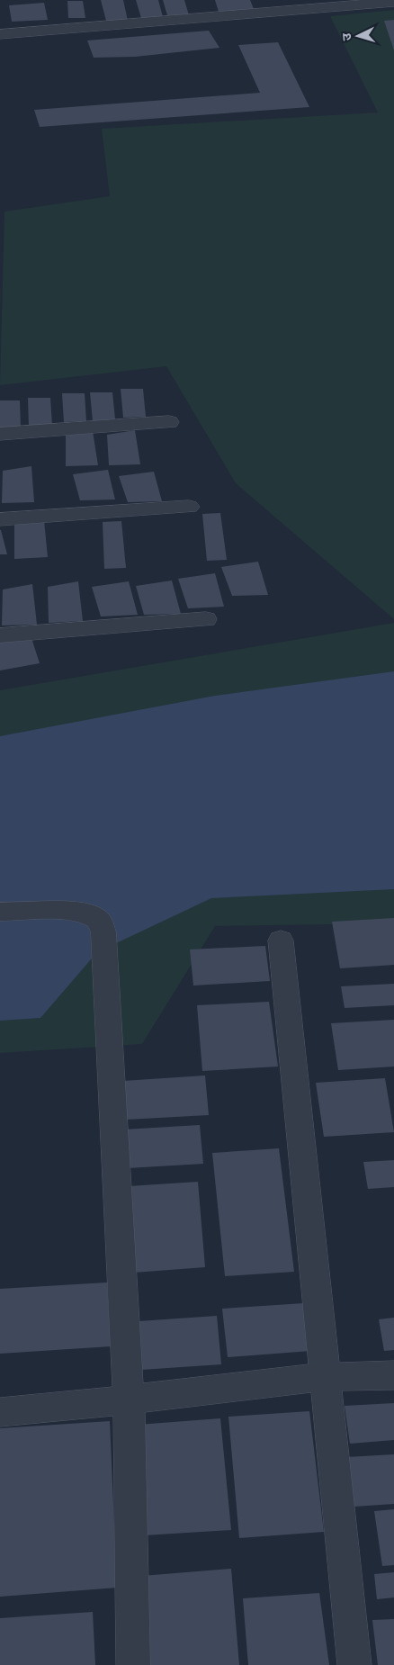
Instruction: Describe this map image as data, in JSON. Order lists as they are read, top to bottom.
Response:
{
  "north": "left"
}
